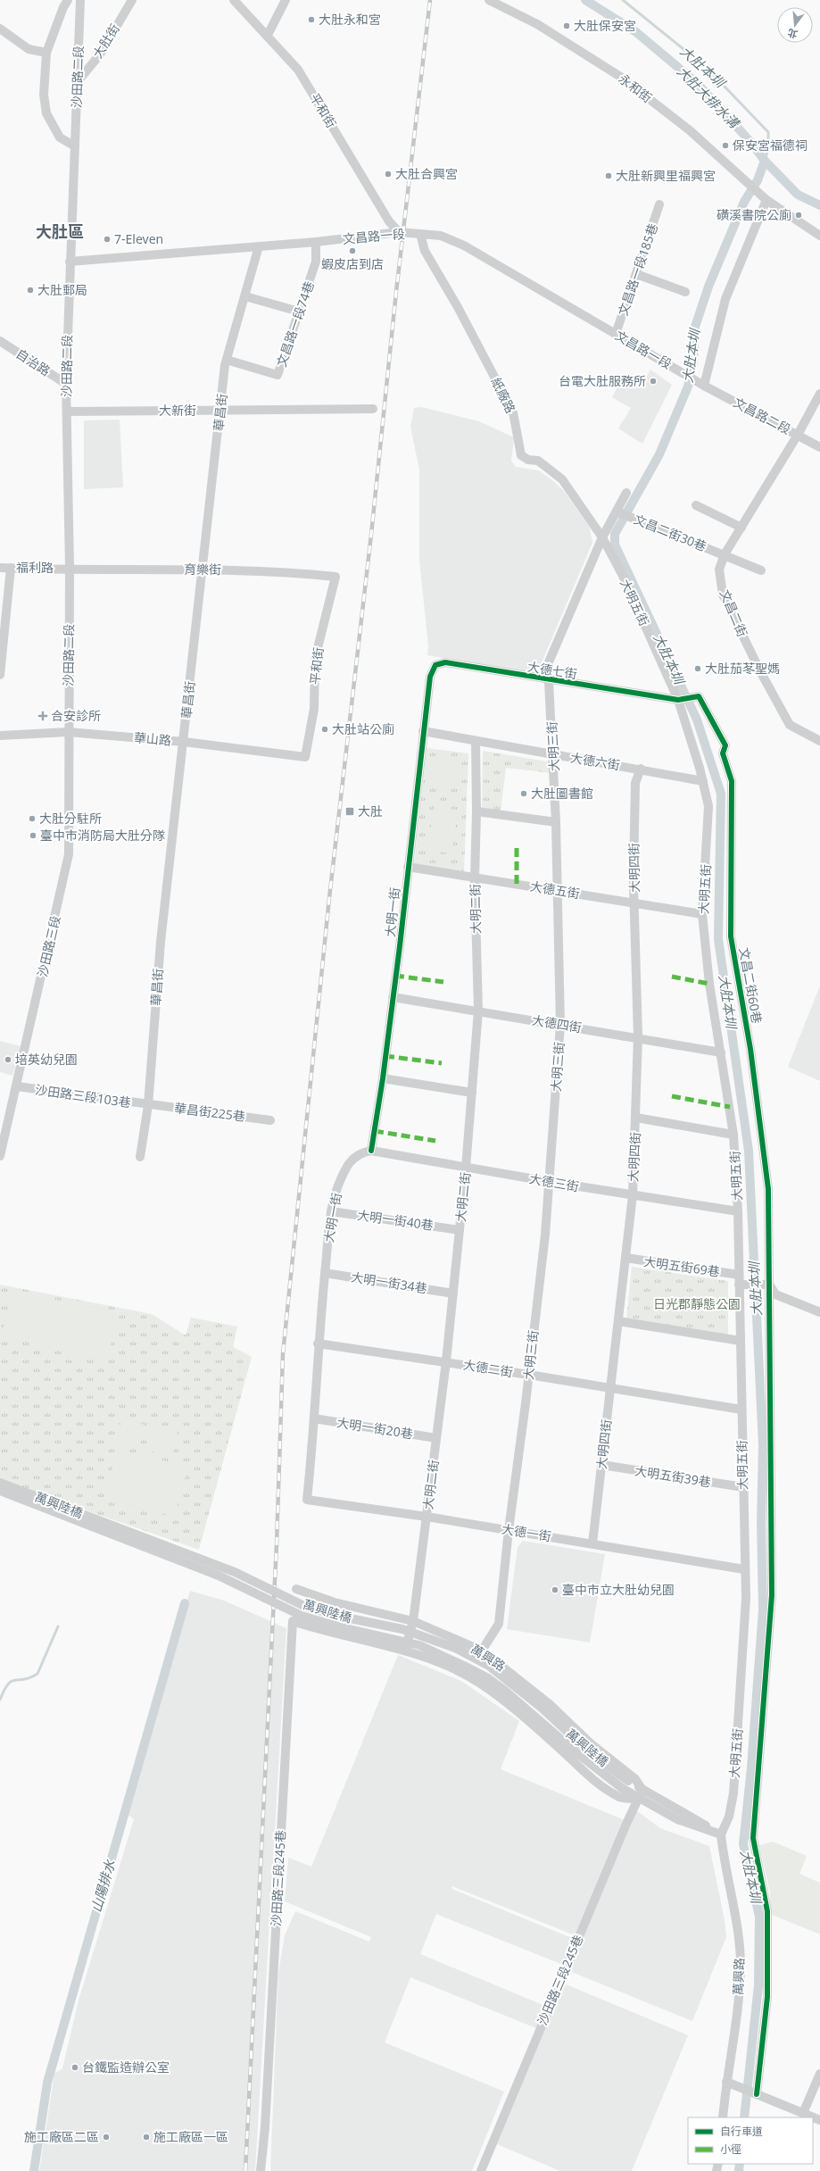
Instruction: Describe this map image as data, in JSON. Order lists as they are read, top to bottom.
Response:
{
  "streets": {
    "street": [
      "大肚街",
      "沙田路二段",
      "永和街",
      "平和街",
      "文昌路一段",
      "文昌路一段185巷",
      "文昌路一段74巷",
      "自治路",
      "紙廠路",
      "大新街",
      "華昌街",
      "文昌路二段",
      "文昌二街30巷",
      "福利路",
      "育樂街",
      "大明五街",
      "文昌二街",
      "大德七街",
      "華山路",
      "大明三街",
      "大德六街",
      "大明四街",
      "大德五街",
      "大明二街",
      "大明一街",
      "沙田路三段",
      "文昌二街60巷",
      "大德四街",
      "沙田路三段103巷",
      "華昌街225巷",
      "大德三街",
      "大明一街40巷",
      "大明五街69巷",
      "大明一街34巷",
      "大德二街",
      "大明一街20巷",
      "大明五街39巷",
      "萬興陸橋",
      "大德一街",
      "萬興路",
      "沙田路三段245巷"
    ]
  },
  "crossings": [
    ["大肚街", "沙田路二段"],
    ["沙田路二段", "文昌路一段"],
    ["沙田路二段", "自治路"],
    ["沙田路二段", "大新街"],
    ["沙田路二段", "福利路"],
    ["沙田路二段", "育樂街"],
    ["沙田路二段", "華山路"],
    ["沙田路二段", "沙田路三段"],
    ["平和街", "文昌路一段"],
    ["平和街", "育樂街"],
    ["平和街", "華山路"],
    ["文昌路一段", "文昌路一段185巷"],
    ["文昌路一段", "文昌路一段74巷"],
    ["文昌路一段", "紙廠路"],
    ["文昌路一段", "華昌街"],
    ["文昌路一段", "文昌路二段"],
    ["文昌路一段74巷", "華昌街"],
    ["紙廠路", "大明五街"],
    ["紙廠路", "大明三街"],
    ["大新街", "華昌街"],
    ["華昌街", "育樂街"],
    ["華昌街", "華山路"],
    ["華昌街", "沙田路三段103巷"],
    ["華昌街", "華昌街225巷"],
    ["文昌路二段", "文昌二街"],
    ["文昌二街30巷", "文昌二街"],
    ["文昌二街30巷", "大明三街"],
    ["福利路", "育樂街"],
    ["大明五街", "大德七街"],
    ["大明五街", "大明三街"],
    ["大明五街", "大德六街"],
    ["大明五街", "大德五街"],
    ["大明五街", "大德四街"],
    ["大明五街", "大德三街"],
    ["大明五街", "大明五街69巷"],
    ["大明五街", "大德二街"],
    ["大明五街", "大明五街39巷"],
    ["大明五街", "大德一街"],
    ["大明五街", "萬興路"],
    ["大德七街", "大明三街"],
    ["大德七街", "大明一街"],
    ["大德七街", "文昌二街60巷"],
    ["華山路", "沙田路三段"],
    ["大明三街", "大德六街"],
    ["大明三街", "大德五街"],
    ["大明三街", "大德四街"],
    ["大明三街", "大德三街"],
    ["大明三街", "大德二街"],
    ["大明三街", "大德一街"],
    ["大明三街", "萬興路"],
    ["大德六街", "大明四街"],
    ["大德六街", "大明二街"],
    ["大德六街", "大明一街"],
    ["大明四街", "大德五街"],
    ["大明四街", "大德四街"],
    ["大明四街", "大德三街"],
    ["大明四街", "大明五街69巷"],
    ["大明四街", "大德二街"],
    ["大明四街", "大明五街39巷"],
    ["大明四街", "大德一街"],
    ["大德五街", "大明二街"],
    ["大德五街", "大明一街"],
    ["大明二街", "大德四街"],
    ["大明二街", "大德三街"],
    ["大明二街", "大明一街40巷"],
    ["大明二街", "大明一街34巷"],
    ["大明二街", "大德二街"],
    ["大明二街", "大明一街20巷"],
    ["大明二街", "大德一街"],
    ["大明二街", "萬興路"],
    ["大明一街", "大德四街"],
    ["大明一街", "大德三街"],
    ["大明一街", "大明一街40巷"],
    ["大明一街", "大明一街34巷"],
    ["大明一街", "大德二街"],
    ["大明一街", "大明一街20巷"],
    ["大明一街", "大德一街"],
    ["沙田路三段", "沙田路三段103巷"],
    ["沙田路三段103巷", "華昌街225巷"],
    ["萬興陸橋", "萬興路"],
    ["萬興路", "沙田路三段245巷"]
  ],
  "districts": ["大肚區"],
  "water": ["大肚本圳", "大肚大排水溝", "山陽排水"],
  "parks": ["日光郡靜態公園"],
  "places": {
    "other": [
      "大肚永和宮",
      "大肚保安宮",
      "保安宮福德祠",
      "大肚合興宮",
      "大肚新興里福興宮",
      "磺溪書院公廁",
      "7-Eleven",
      "蝦皮店到店",
      "大肚郵局",
      "台電大肚服務所",
      "大肚茄苳聖媽",
      "大肚站公廁",
      "大肚圖書館",
      "大肚分駐所",
      "臺中市消防局大肚分隊",
      "培英幼兒園",
      "臺中市立大肚幼兒園",
      "台鐵監造辦公室",
      "施工廠區二區",
      "施工廠區一區"
    ],
    "health": ["合安診所"],
    "transit": ["大肚"]
  },
  "legend": ["自行車道", "小徑"],
  "north": "bottom"
}
